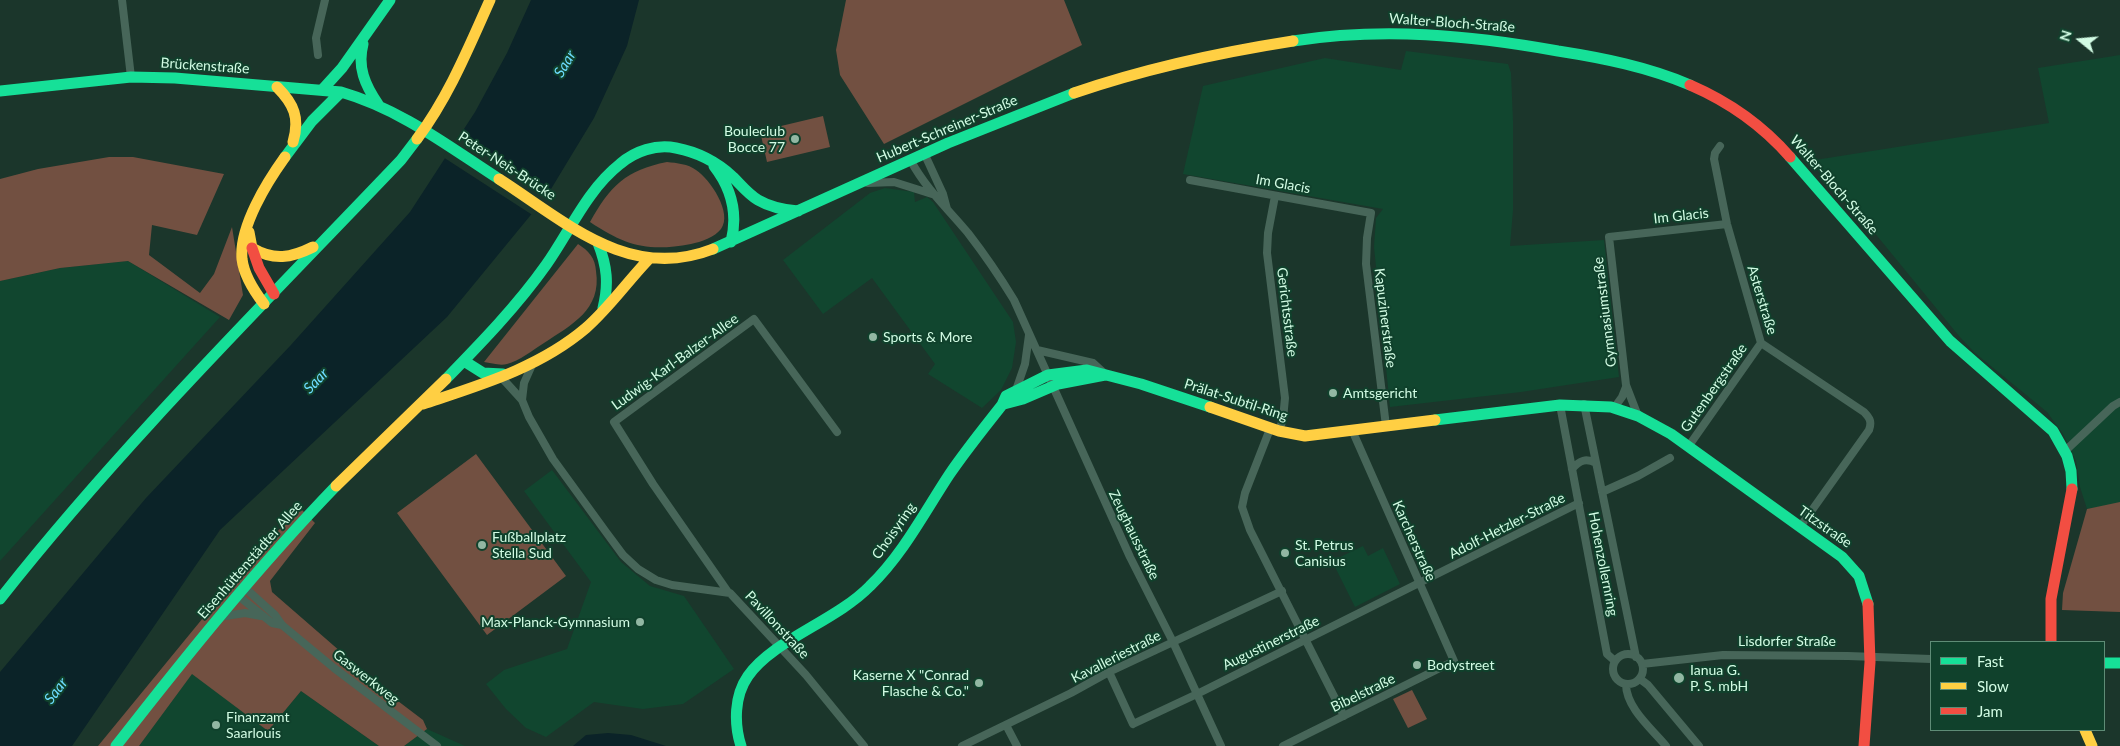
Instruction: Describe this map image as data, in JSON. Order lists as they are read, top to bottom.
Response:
{
  "streets": {
    "main road": [
      "Walter-Bloch-Straße",
      "Brückenstraße",
      "Hubert-Schreiner-Straße",
      "Peter-Neis-Brücke",
      "Prälat-Subtil-Ring",
      "Titzstraße",
      "Choisyring",
      "Eisenhüttenstädter Allee"
    ],
    "street": [
      "Im Glacis",
      "Asterstraße",
      "Gerichtsstraße",
      "Gymnasiumstraße",
      "Kapuzinerstraße",
      "Ludwig-Karl-Balzer-Allee",
      "Gutenbergstraße",
      "Adolf-Hetzler-Straße",
      "Zeughausstraße",
      "Karcherstraße",
      "Hohenzollernring",
      "Pavillonstraße",
      "Lisdorfer Straße",
      "Augustinerstraße",
      "Kavalleriestraße",
      "Gaswerkweg",
      "Bibelstraße"
    ]
  },
  "crossings": [
    ["Walter-Bloch-Straße", "Hubert-Schreiner-Straße"],
    ["Brückenstraße", "Peter-Neis-Brücke"],
    ["Hubert-Schreiner-Straße", "Peter-Neis-Brücke"],
    ["Hubert-Schreiner-Straße", "Zeughausstraße"],
    ["Hubert-Schreiner-Straße", "Eisenhüttenstädter Allee"],
    ["Im Glacis", "Asterstraße"],
    ["Im Glacis", "Gerichtsstraße"],
    ["Im Glacis", "Gymnasiumstraße"],
    ["Im Glacis", "Kapuzinerstraße"],
    ["Asterstraße", "Gutenbergstraße"],
    ["Asterstraße", "Titzstraße"],
    ["Gerichtsstraße", "Prälat-Subtil-Ring"],
    ["Gerichtsstraße", "Augustinerstraße"],
    ["Gerichtsstraße", "Kavalleriestraße"],
    ["Gerichtsstraße", "Bibelstraße"],
    ["Gymnasiumstraße", "Prälat-Subtil-Ring"],
    ["Gymnasiumstraße", "Titzstraße"],
    ["Kapuzinerstraße", "Prälat-Subtil-Ring"],
    ["Ludwig-Karl-Balzer-Allee", "Pavillonstraße"],
    ["Gutenbergstraße", "Titzstraße"],
    ["Prälat-Subtil-Ring", "Titzstraße"],
    ["Prälat-Subtil-Ring", "Choisyring"],
    ["Prälat-Subtil-Ring", "Zeughausstraße"],
    ["Prälat-Subtil-Ring", "Karcherstraße"],
    ["Prälat-Subtil-Ring", "Hohenzollernring"],
    ["Adolf-Hetzler-Straße", "Karcherstraße"],
    ["Adolf-Hetzler-Straße", "Hohenzollernring"],
    ["Adolf-Hetzler-Straße", "Augustinerstraße"],
    ["Titzstraße", "Lisdorfer Straße"],
    ["Choisyring", "Zeughausstraße"],
    ["Choisyring", "Pavillonstraße"],
    ["Zeughausstraße", "Augustinerstraße"],
    ["Zeughausstraße", "Kavalleriestraße"],
    ["Karcherstraße", "Augustinerstraße"],
    ["Karcherstraße", "Bibelstraße"],
    ["Eisenhüttenstädter Allee", "Pavillonstraße"],
    ["Eisenhüttenstädter Allee", "Gaswerkweg"],
    ["Hohenzollernring", "Lisdorfer Straße"],
    ["Augustinerstraße", "Kavalleriestraße"]
  ],
  "water": ["Saar"],
  "places": [
    "Bouleclub Bocce 77",
    "Sports & More",
    "Amtsgericht",
    "Fußballplatz Stella Sud",
    "St. Petrus Canisius",
    "Max-Planck-Gymnasium",
    "Bodystreet",
    "Ianua G. P. S. mbH",
    "Kaserne X \"Conrad Flasche & Co.\"",
    "Finanzamt Saarlouis"
  ],
  "legend": ["Fast", "Slow", "Jam"],
  "north": "left"
}
